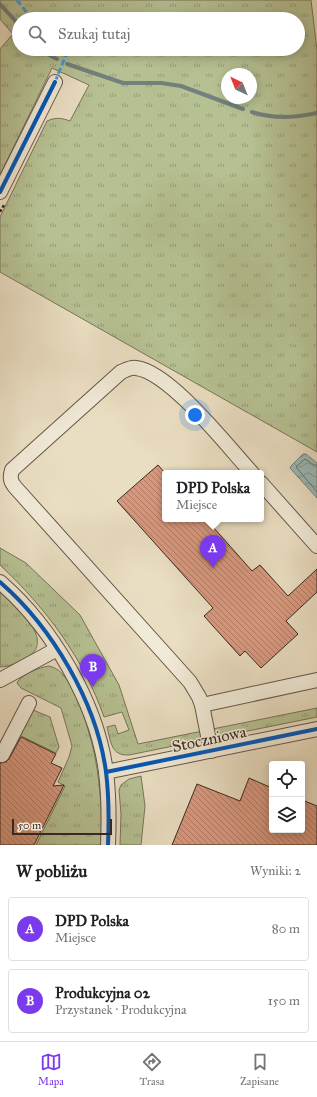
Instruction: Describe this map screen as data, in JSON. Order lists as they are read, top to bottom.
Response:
{
  "streets": {
    "street": ["Stoczniowa"]
  },
  "scale_bar": "50 m",
  "north": "top left",
  "page": {
    "search": "Szukaj tutaj",
    "popup": ["DPD Polska", "Miejsce"],
    "pins": ["A", "B"],
    "scale": "50 m",
    "heading": ["W pobliżu", "Wyniki: 2"],
    "list": [
      {
        "mark": "A",
        "name": "DPD Polska",
        "note": "Miejsce",
        "value": "80 m"
      },
      {
        "mark": "B",
        "name": "Produkcyjna 02",
        "note": "Przystanek · Produkcyjna",
        "value": "150 m"
      }
    ],
    "nav": ["Mapa", "Trasa", "Zapisane"]
  }
}
